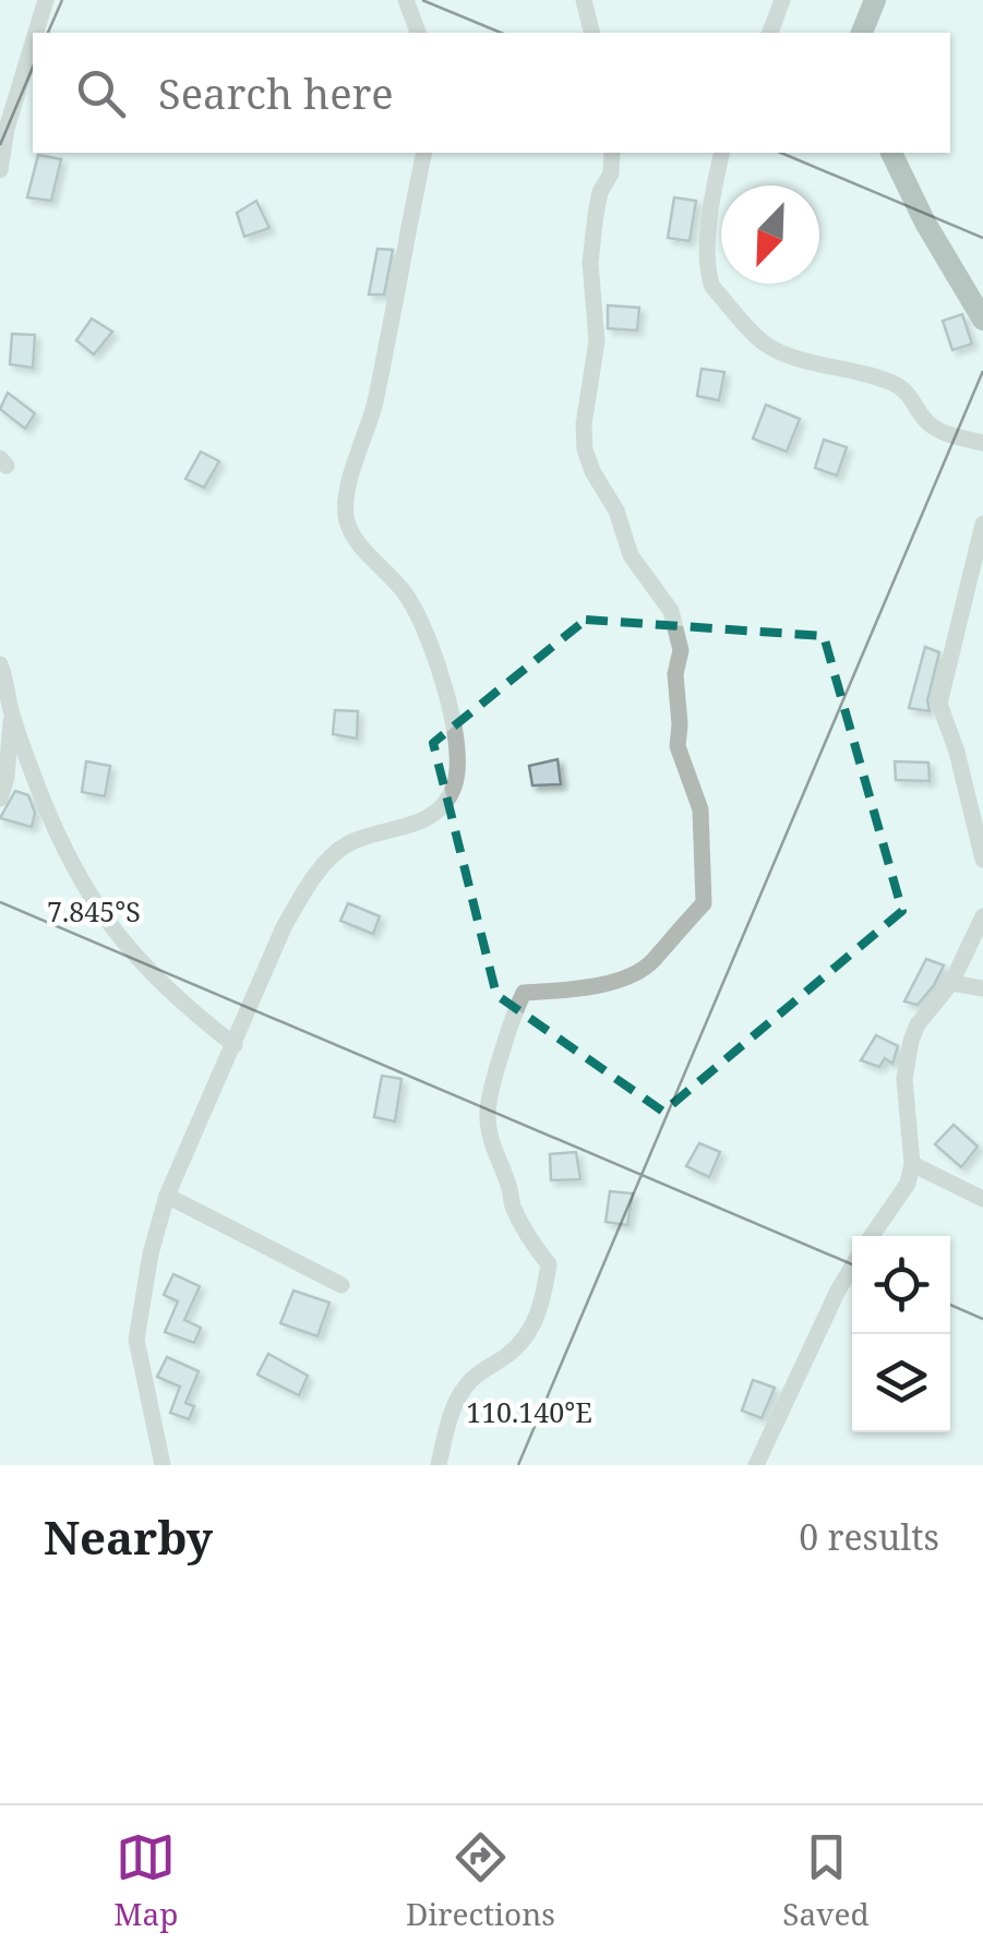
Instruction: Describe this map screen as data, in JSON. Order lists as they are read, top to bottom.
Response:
{
  "north": "bottom left",
  "page": {
    "search": "Search here",
    "heading": ["Nearby", "0 results"],
    "nav": ["Map", "Directions", "Saved"]
  },
  "coordinates": ["7.845°S", "110.140°E"]
}
